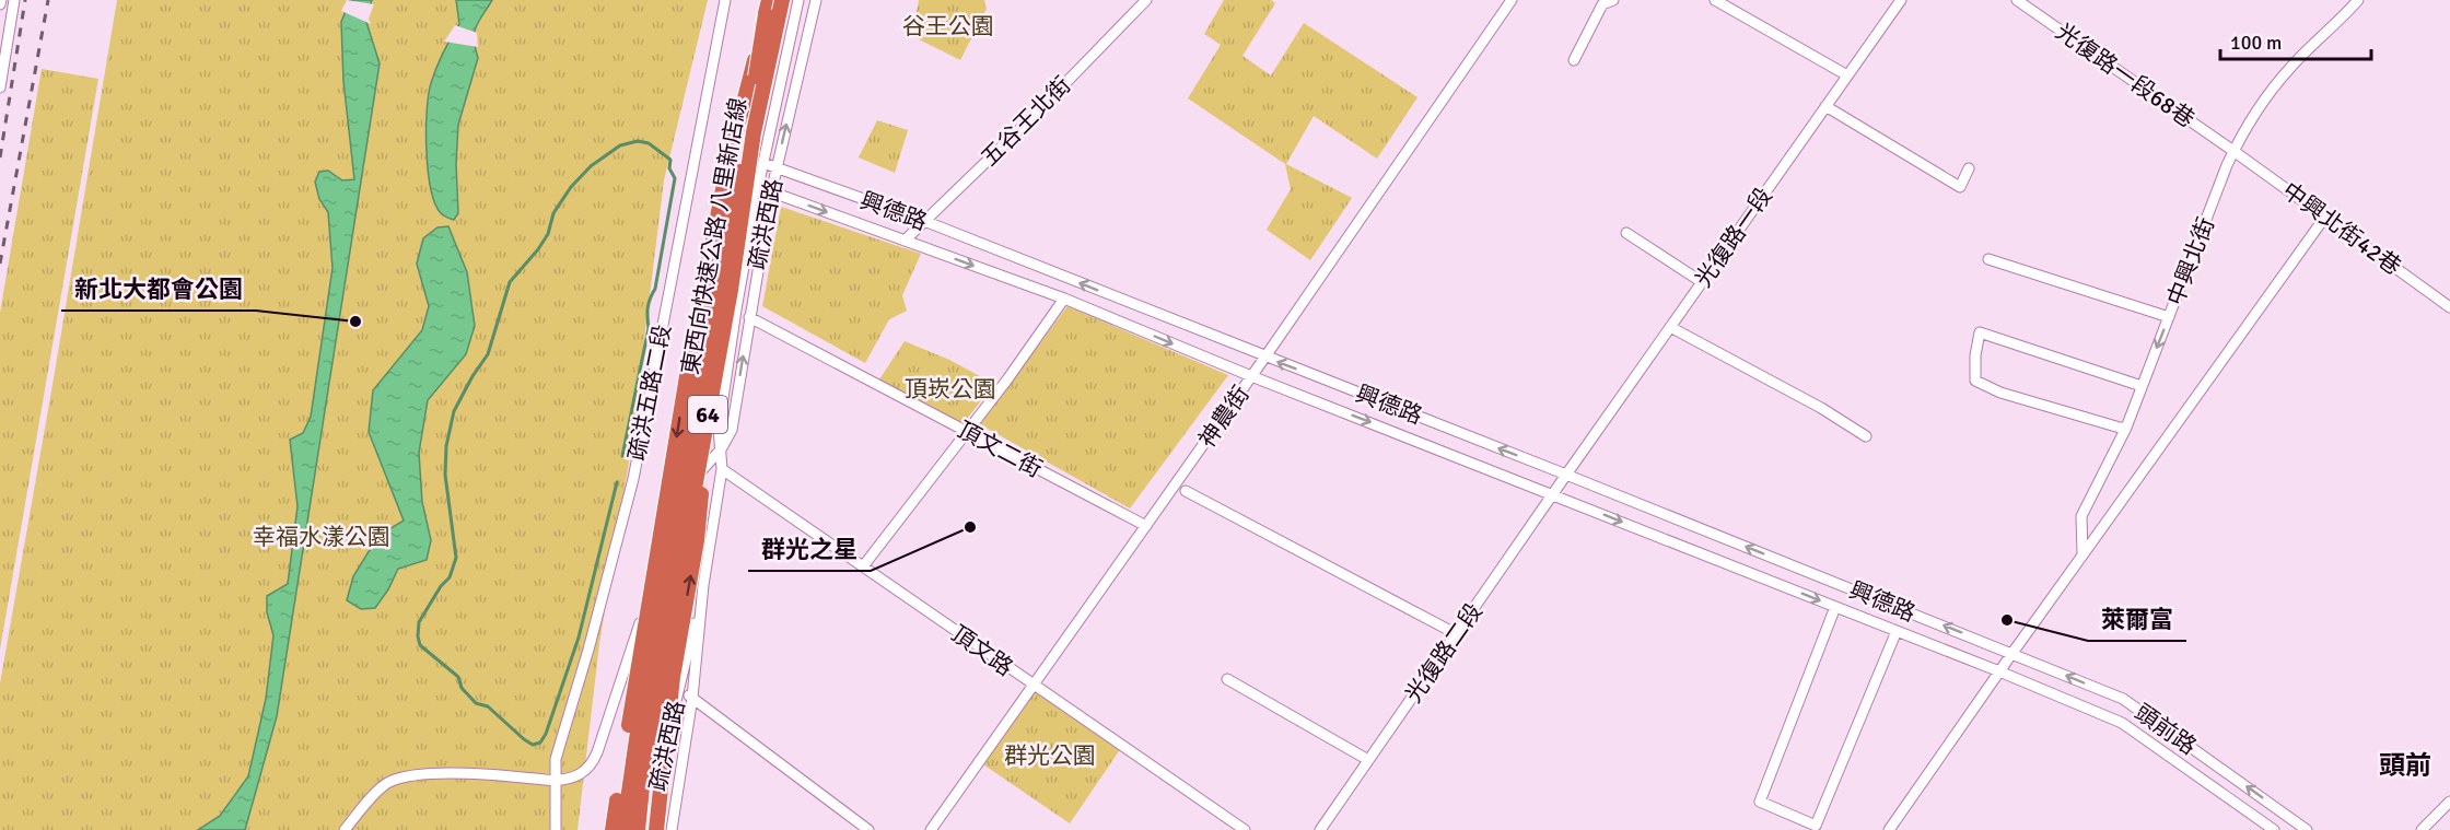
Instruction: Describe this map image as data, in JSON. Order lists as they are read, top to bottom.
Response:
{
  "streets": {
    "highway": ["東西向快速公路 八里新店線", "64"],
    "street": [
      "光復路一段68巷",
      "五谷王北街",
      "興德路",
      "疏洪西路",
      "中興北街42巷",
      "光復路一段",
      "中興北街",
      "疏洪五路二段",
      "神農街",
      "頂文二街",
      "頂文路",
      "光復路二段",
      "頭前路"
    ]
  },
  "crossings": [
    ["光復路一段68巷", "中興北街42巷"],
    ["光復路一段68巷", "中興北街"],
    ["五谷王北街", "興德路"],
    ["興德路", "疏洪西路"],
    ["興德路", "光復路一段"],
    ["興德路", "神農街"],
    ["興德路", "光復路二段"],
    ["興德路", "頭前路"],
    ["疏洪西路", "頂文二街"],
    ["疏洪西路", "頂文路"],
    ["中興北街42巷", "中興北街"],
    ["光復路一段", "光復路二段"],
    ["神農街", "頂文二街"],
    ["神農街", "頂文路"]
  ],
  "districts": ["頭前"],
  "parks": [
    "谷王公園",
    "頂崁公園",
    "幸福水漾公園",
    "群光公園"
  ],
  "places": ["新北大都會公園", "群光之星", "萊爾富"],
  "scale_bar": "100 m"
}
